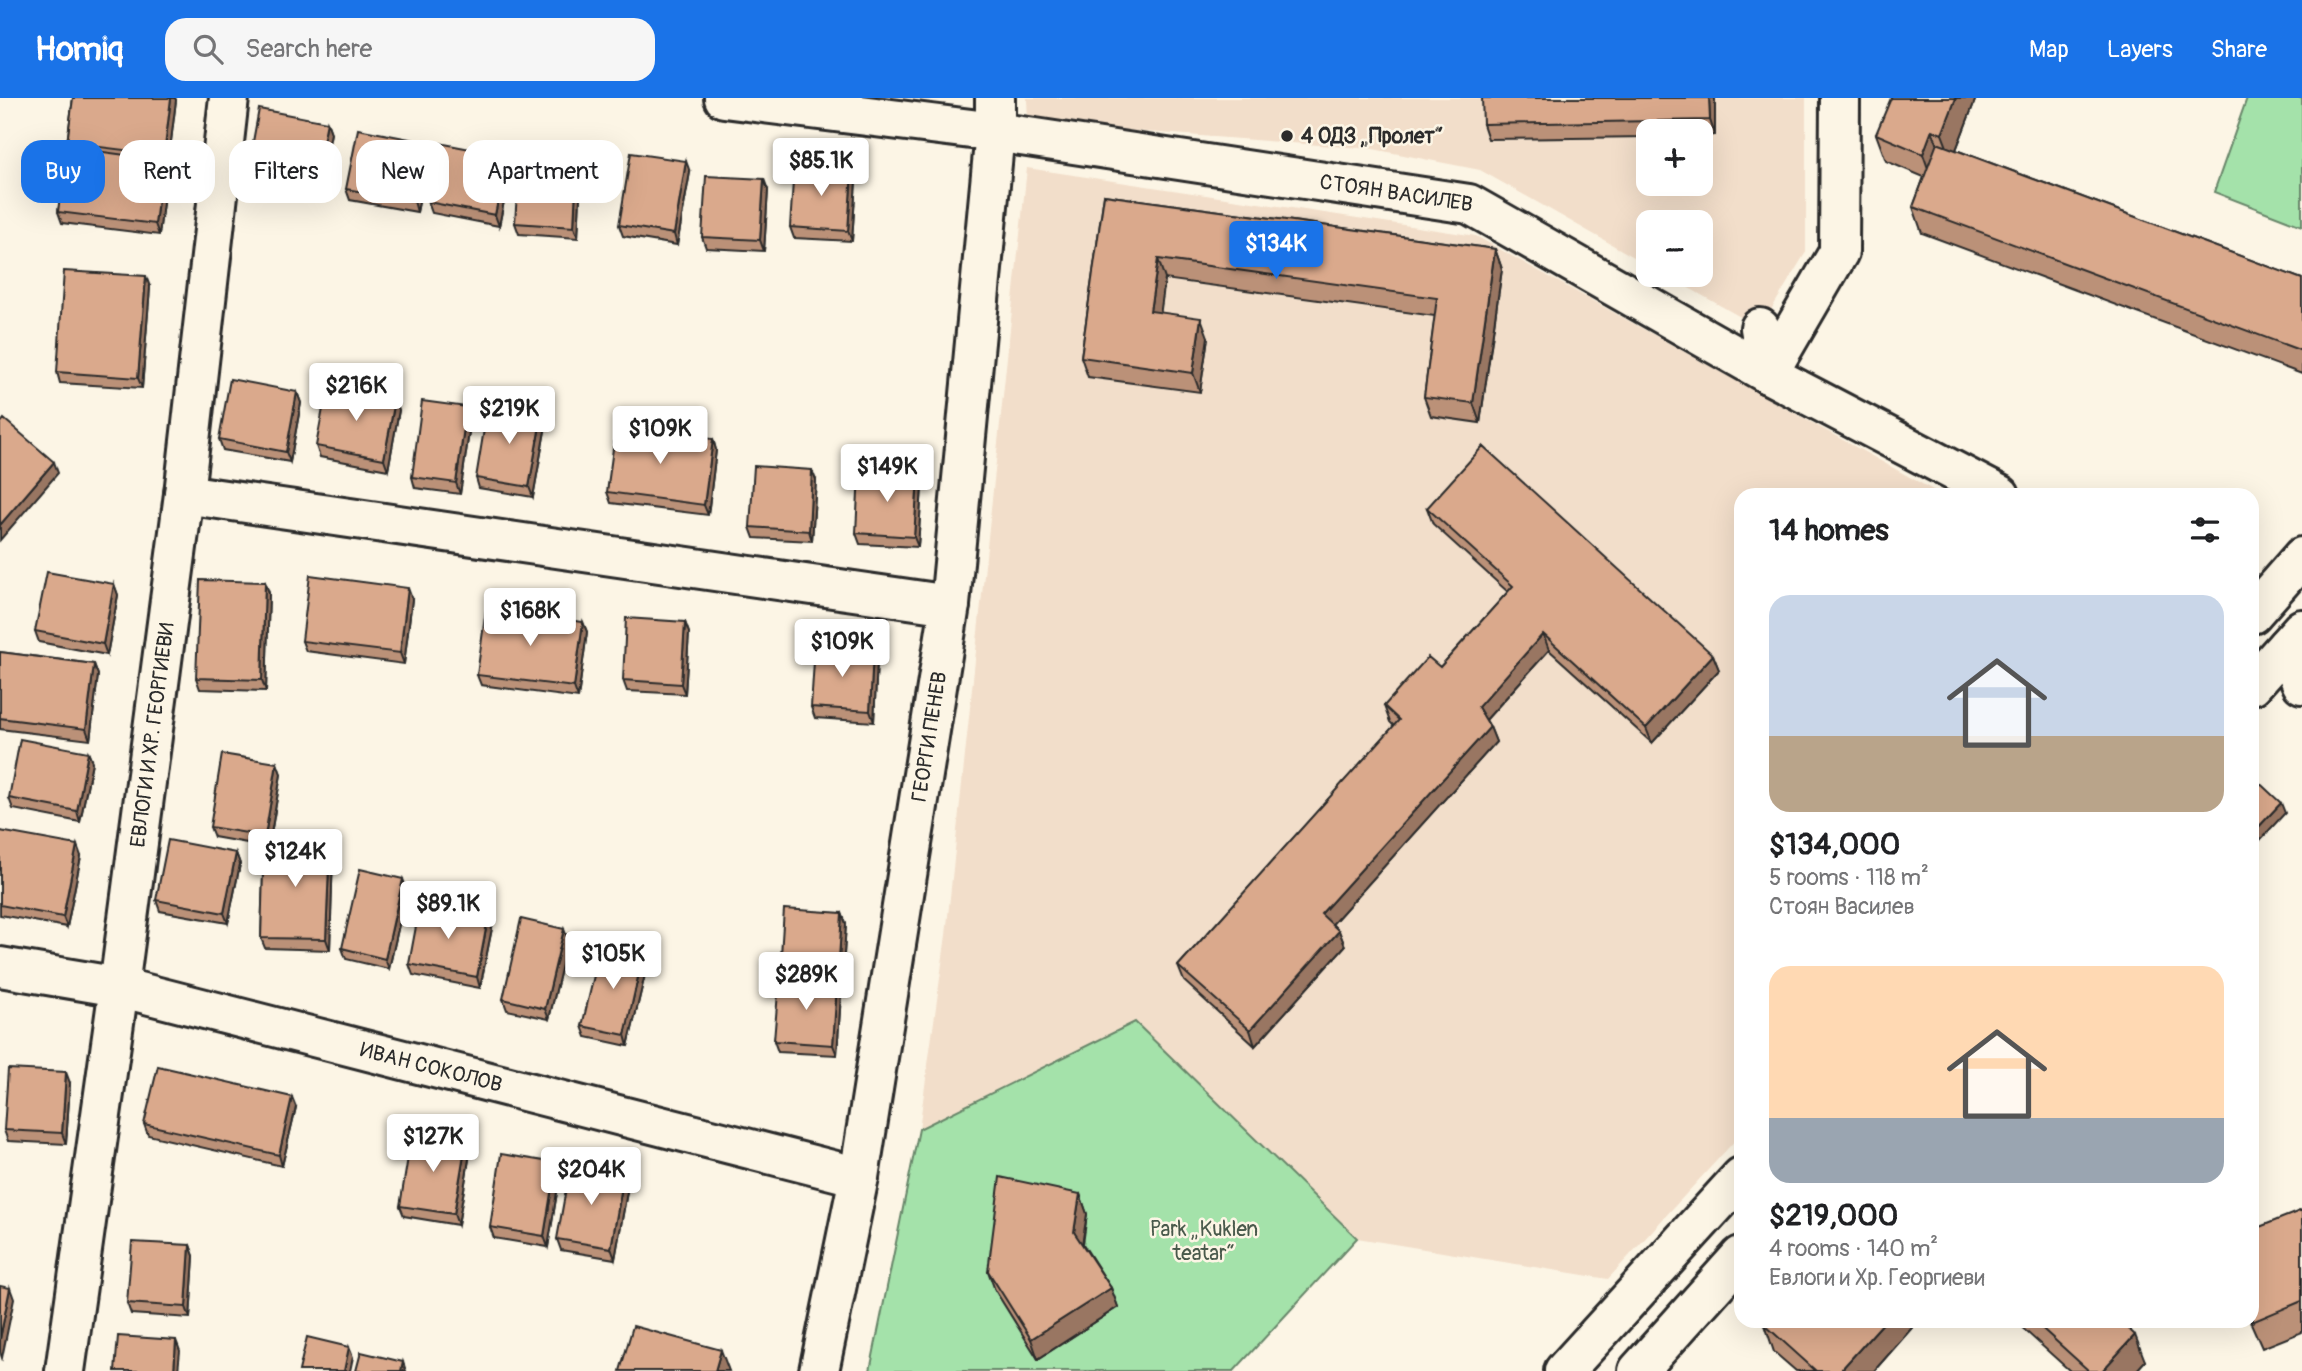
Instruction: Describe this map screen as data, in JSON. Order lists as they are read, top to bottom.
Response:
{
  "streets": {
    "street": [
      "СТОЯН ВАСИЛЕВ",
      "ЕВЛОГИ И ХР. ГЕОРГИЕВИ",
      "ГЕОРГИ ПЕНЕВ",
      "ИВАН СОКОЛОВ"
    ]
  },
  "crossings": [
    ["СТОЯН ВАСИЛЕВ", "ГЕОРГИ ПЕНЕВ"],
    ["ЕВЛОГИ И ХР. ГЕОРГИЕВИ", "ИВАН СОКОЛОВ"],
    ["ГЕОРГИ ПЕНЕВ", "ИВАН СОКОЛОВ"]
  ],
  "parks": ["Park „Kuklen teatar“"],
  "places": ["4 ОДЗ „Пролет“"],
  "page": {
    "header": "Homiq",
    "search": "Search here",
    "nav": ["Map", "Layers", "Share"],
    "map_buttons": ["+", "−"],
    "price": [
      "$85.1K",
      "$134K",
      "$216K",
      "$219K",
      "$109K",
      "$149K",
      "$168K",
      "$109K",
      "$124K",
      "$89.1K",
      "$105K",
      "$289K",
      "$127K",
      "$204K"
    ],
    "chip": [
      "Buy",
      "Rent",
      "Filters",
      "New",
      "Apartment"
    ],
    "heading": "14 homes",
    "list": [
      {
        "name": "$134,000",
        "note": "5 rooms · 118 m² · Стоян Василев"
      },
      {
        "name": "$219,000",
        "note": "4 rooms · 140 m² · Евлоги и Хр. Георгиеви"
      }
    ]
  }
}
